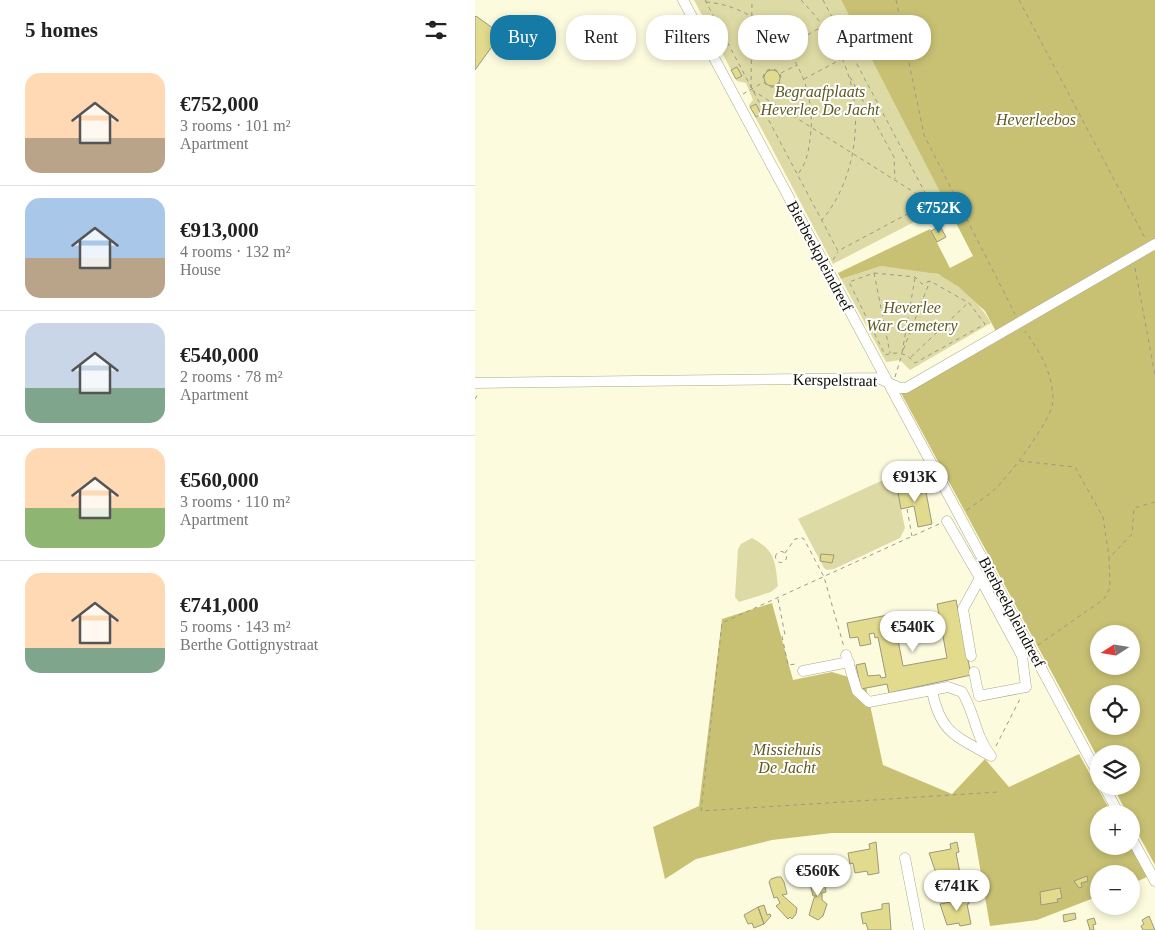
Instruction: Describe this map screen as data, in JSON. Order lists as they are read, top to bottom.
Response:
{
  "streets": {
    "street": ["Bierbeekpleindreef", "Kerspelstraat"]
  },
  "crossings": [
    ["Bierbeekpleindreef", "Kerspelstraat"]
  ],
  "parks": [
    "Begraafplaats Heverlee De Jacht",
    "Heverleebos",
    "Heverlee War Cemetery",
    "Missiehuis De Jacht"
  ],
  "north": "left",
  "page": {
    "heading": "5 homes",
    "chip": [
      "Buy",
      "Rent",
      "Filters",
      "New",
      "Apartment"
    ],
    "list": [
      {
        "name": "€752,000",
        "note": "3 rooms · 101 m² · Apartment"
      },
      {
        "name": "€913,000",
        "note": "4 rooms · 132 m² · House"
      },
      {
        "name": "€540,000",
        "note": "2 rooms · 78 m² · Apartment"
      },
      {
        "name": "€560,000",
        "note": "3 rooms · 110 m² · Apartment"
      },
      {
        "name": "€741,000",
        "note": "5 rooms · 143 m² · Berthe Gottignystraat"
      }
    ],
    "price": [
      "€752K",
      "€913K",
      "€540K",
      "€560K",
      "€741K"
    ],
    "map_buttons": ["+", "−"]
  }
}
